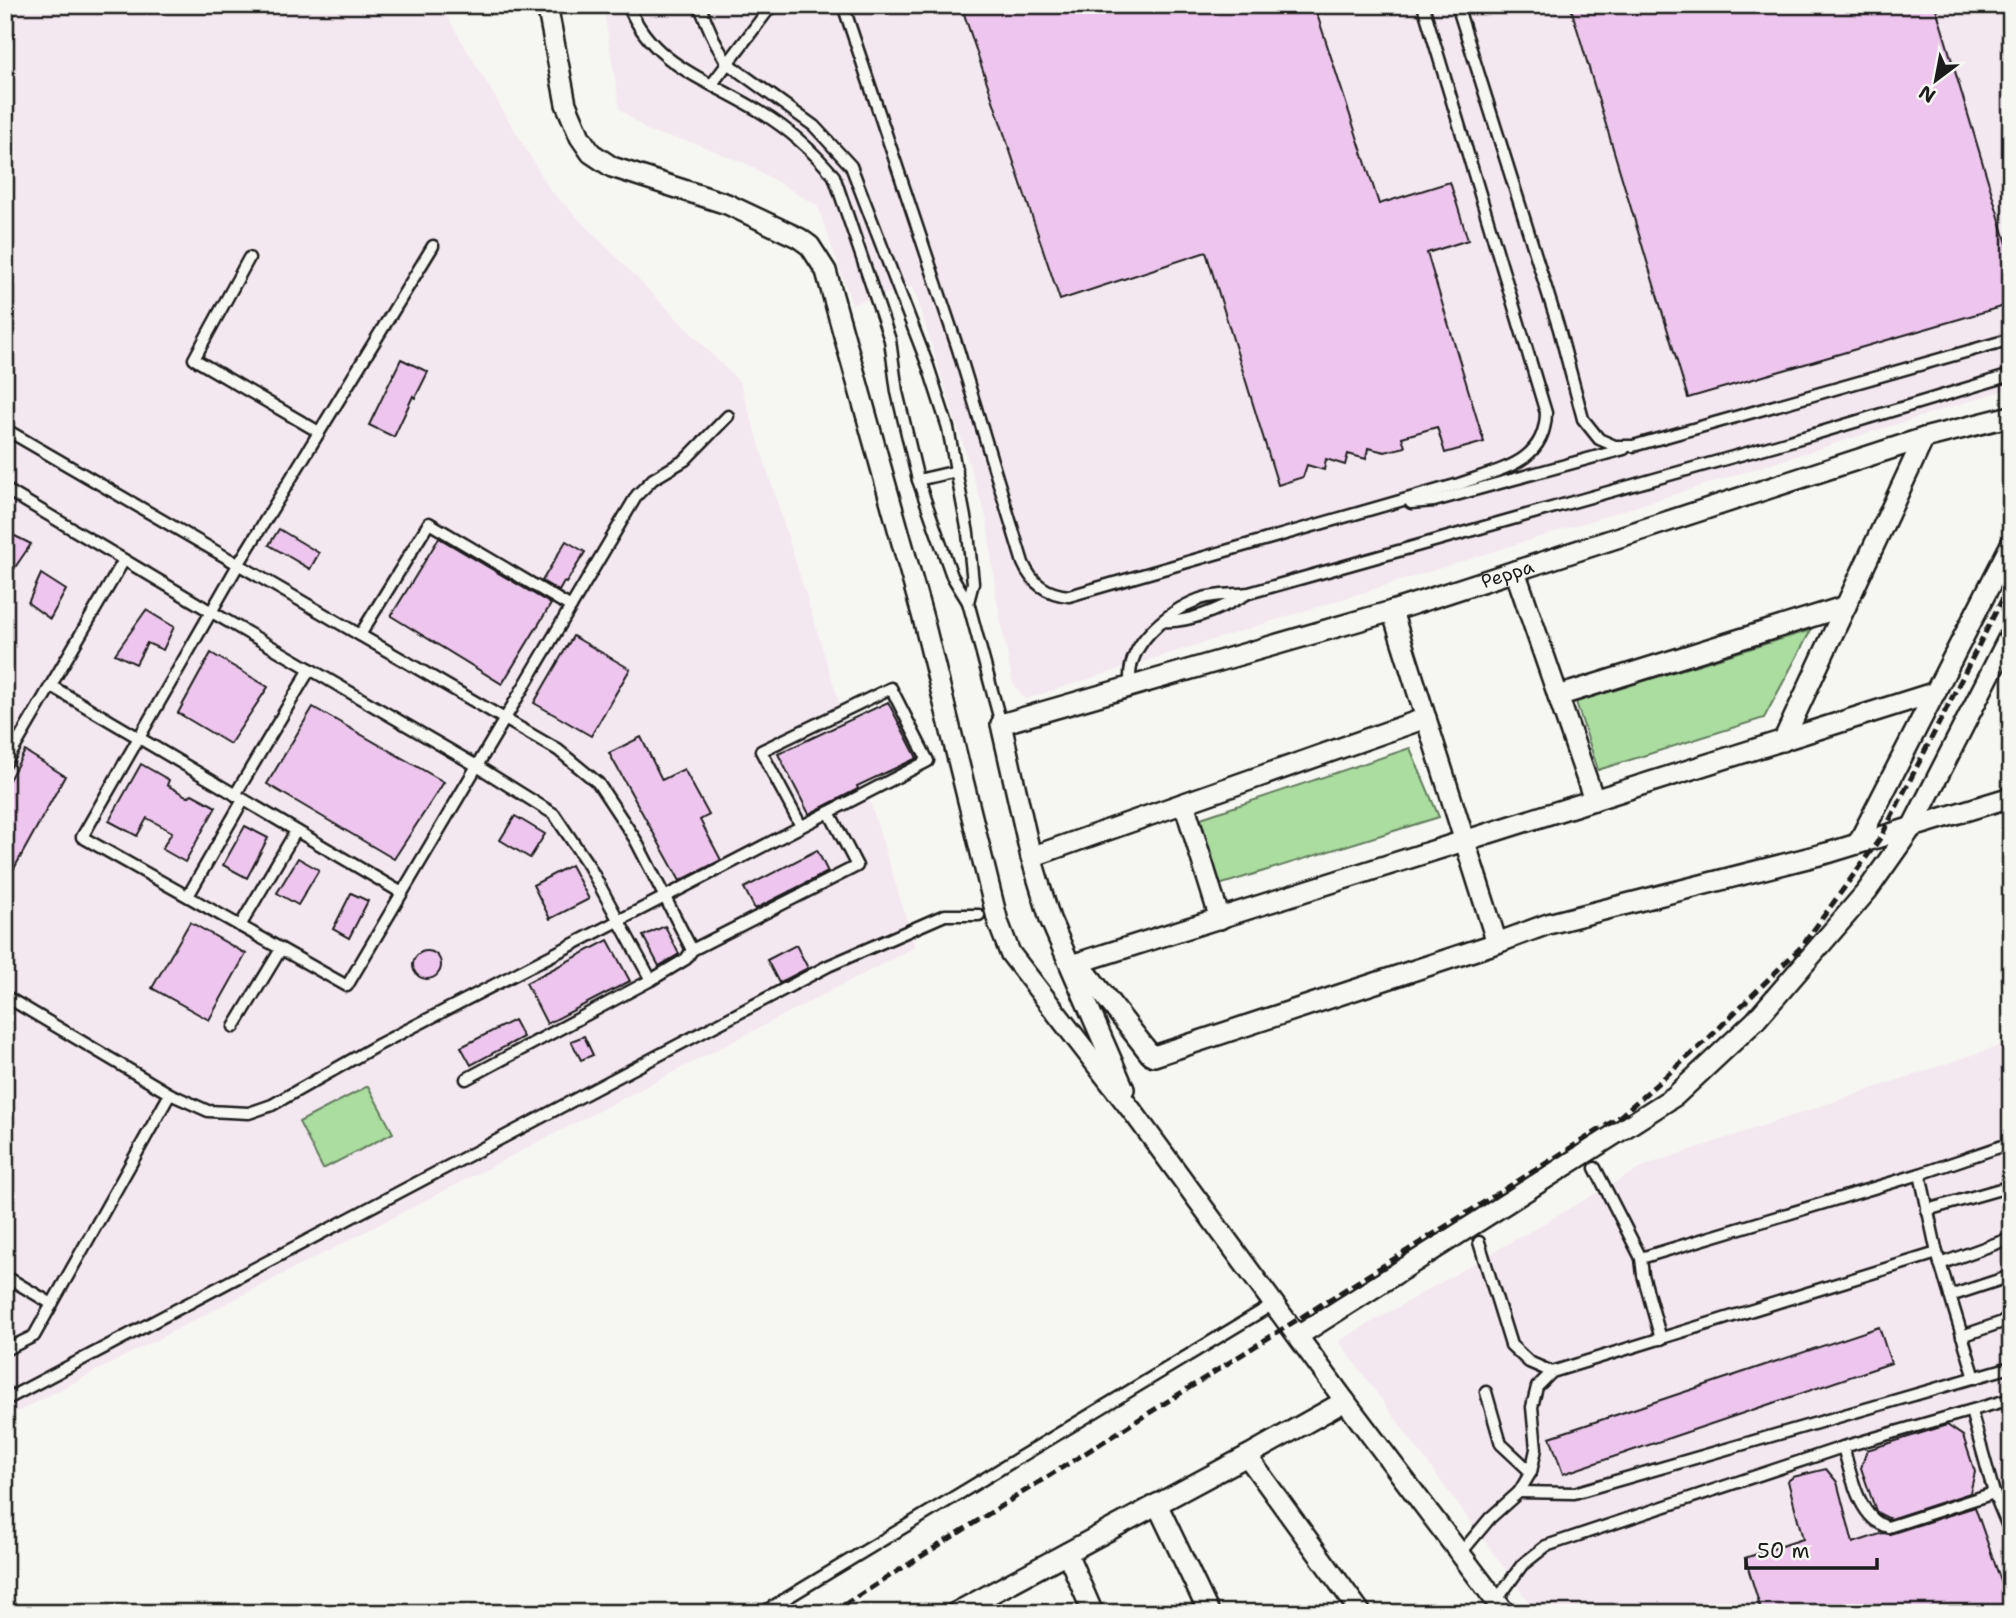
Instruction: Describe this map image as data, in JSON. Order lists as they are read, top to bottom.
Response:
{
  "streets": {
    "street": ["Peppa"]
  },
  "scale_bar": "50 m",
  "north": "bottom left"
}
